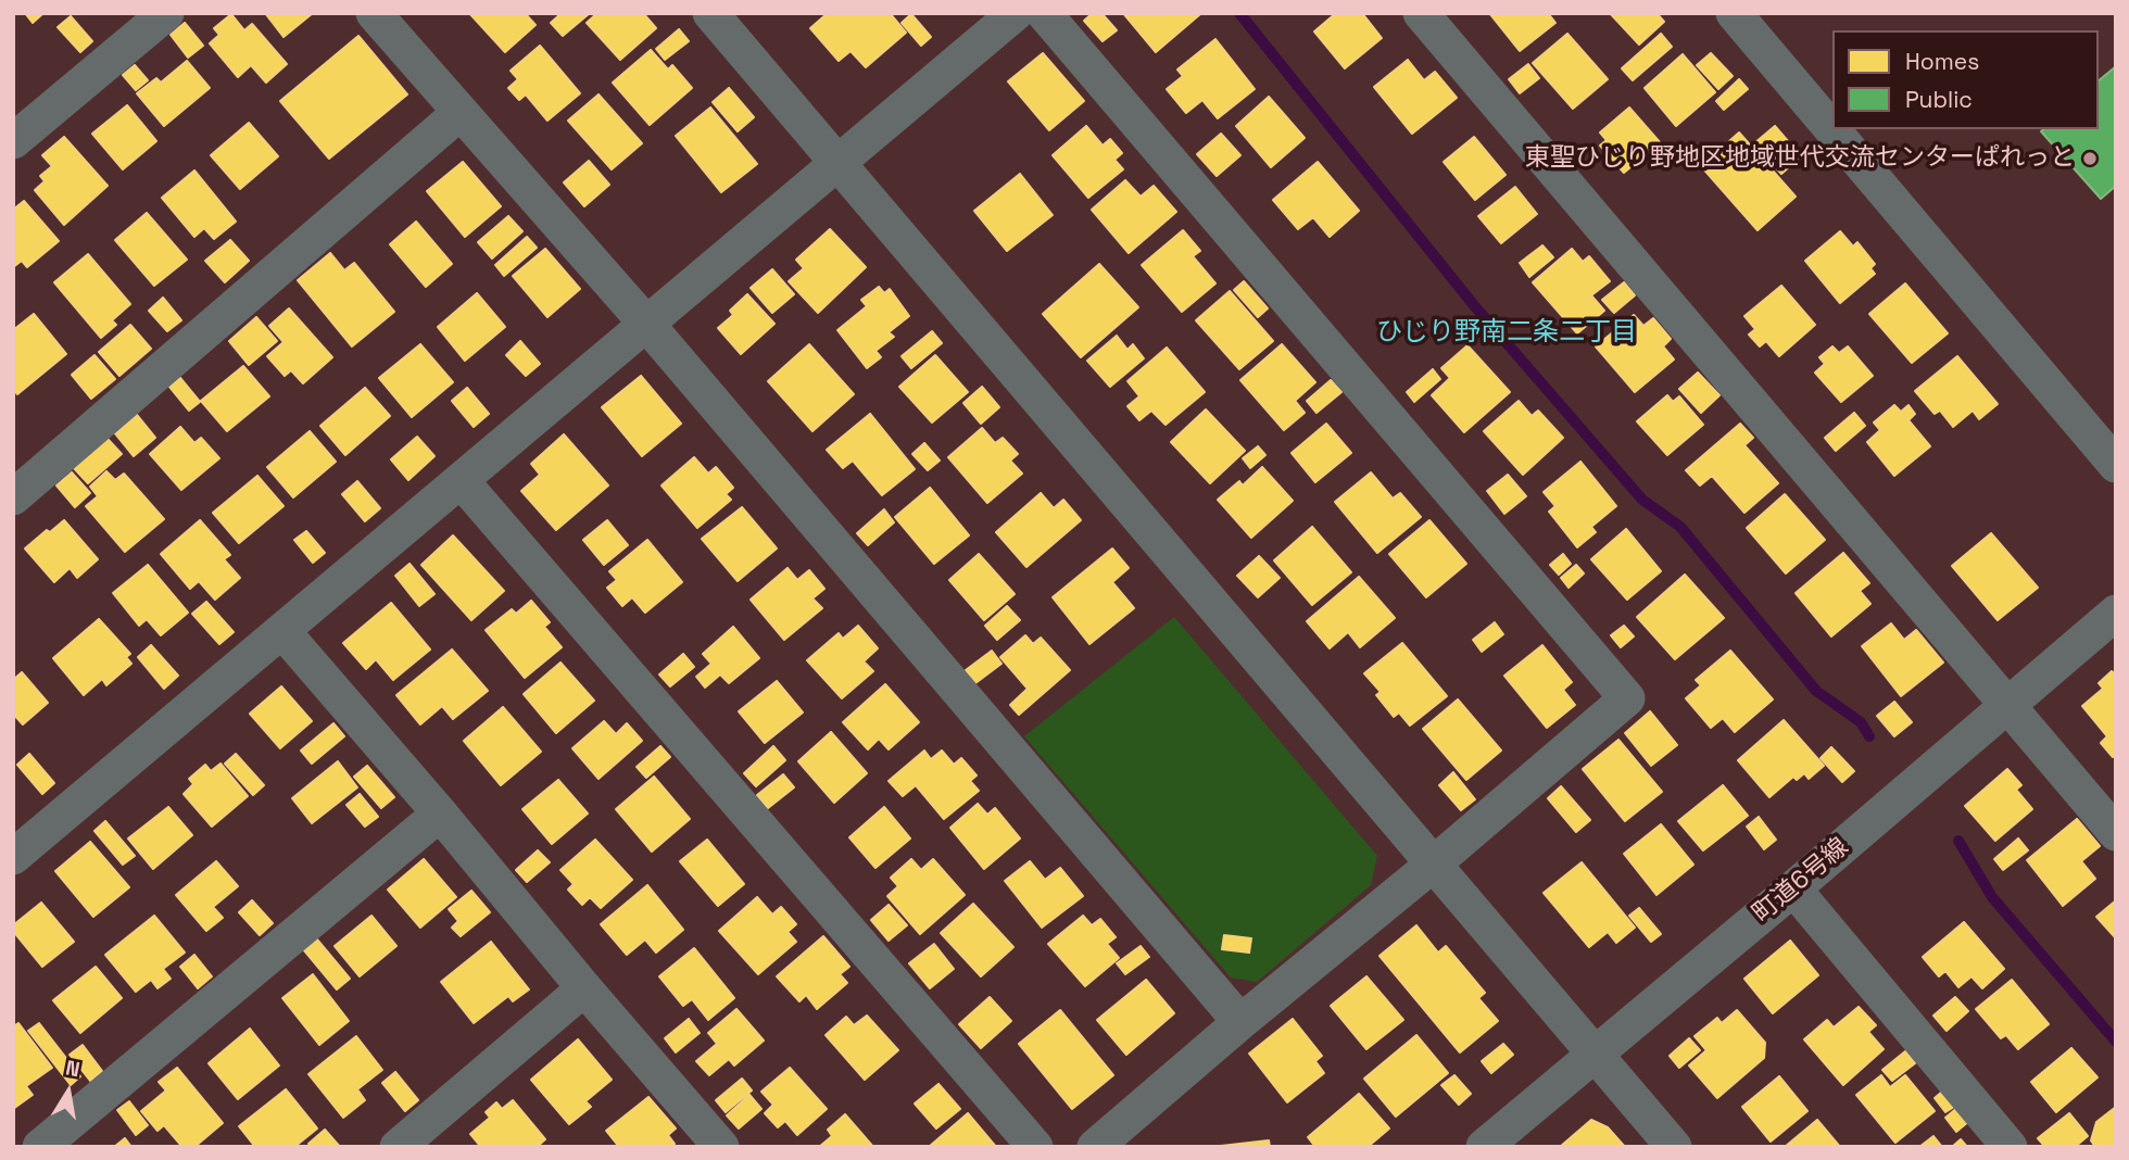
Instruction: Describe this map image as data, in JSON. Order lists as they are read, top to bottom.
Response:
{
  "streets": {
    "street": ["町道6号線"]
  },
  "districts": ["ひじり野南二条二丁目"],
  "places": ["東聖ひじり野地区地域世代交流センターぱれっと"],
  "legend": ["Homes", "Public"],
  "north": "top"
}
